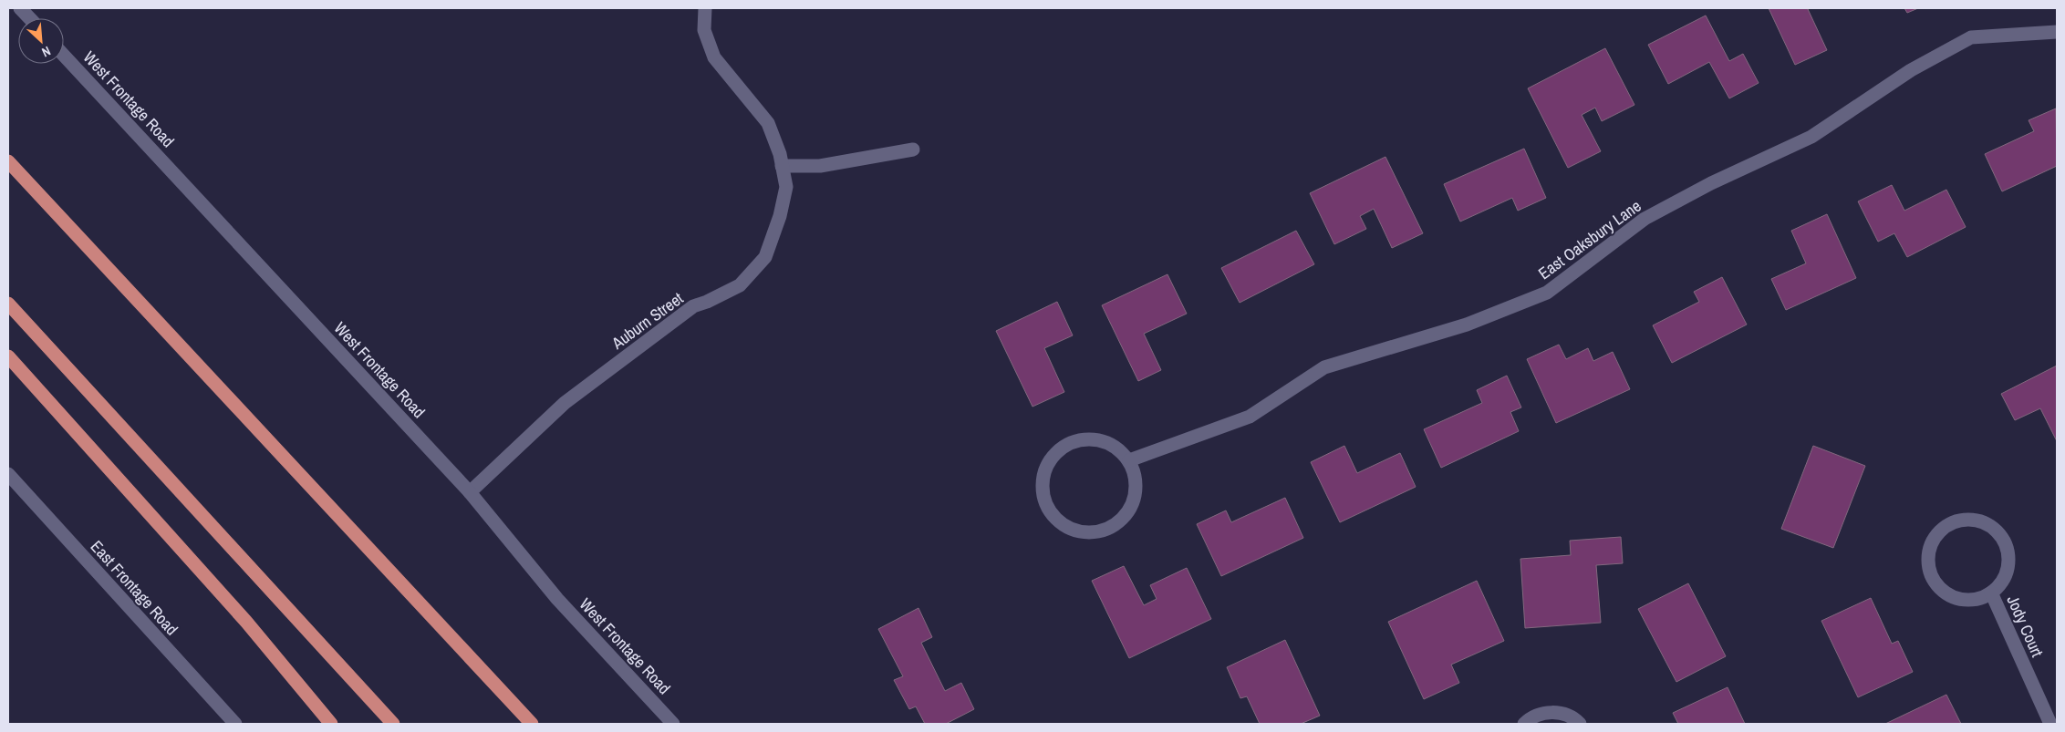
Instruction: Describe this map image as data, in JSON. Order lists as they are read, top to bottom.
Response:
{
  "streets": {
    "street": [
      "West Frontage Road",
      "East Oaksbury Lane",
      "Auburn Street",
      "East Frontage Road",
      "Jody Court"
    ]
  },
  "crossings": [
    ["West Frontage Road", "Auburn Street"]
  ],
  "north": "bottom right"
}
